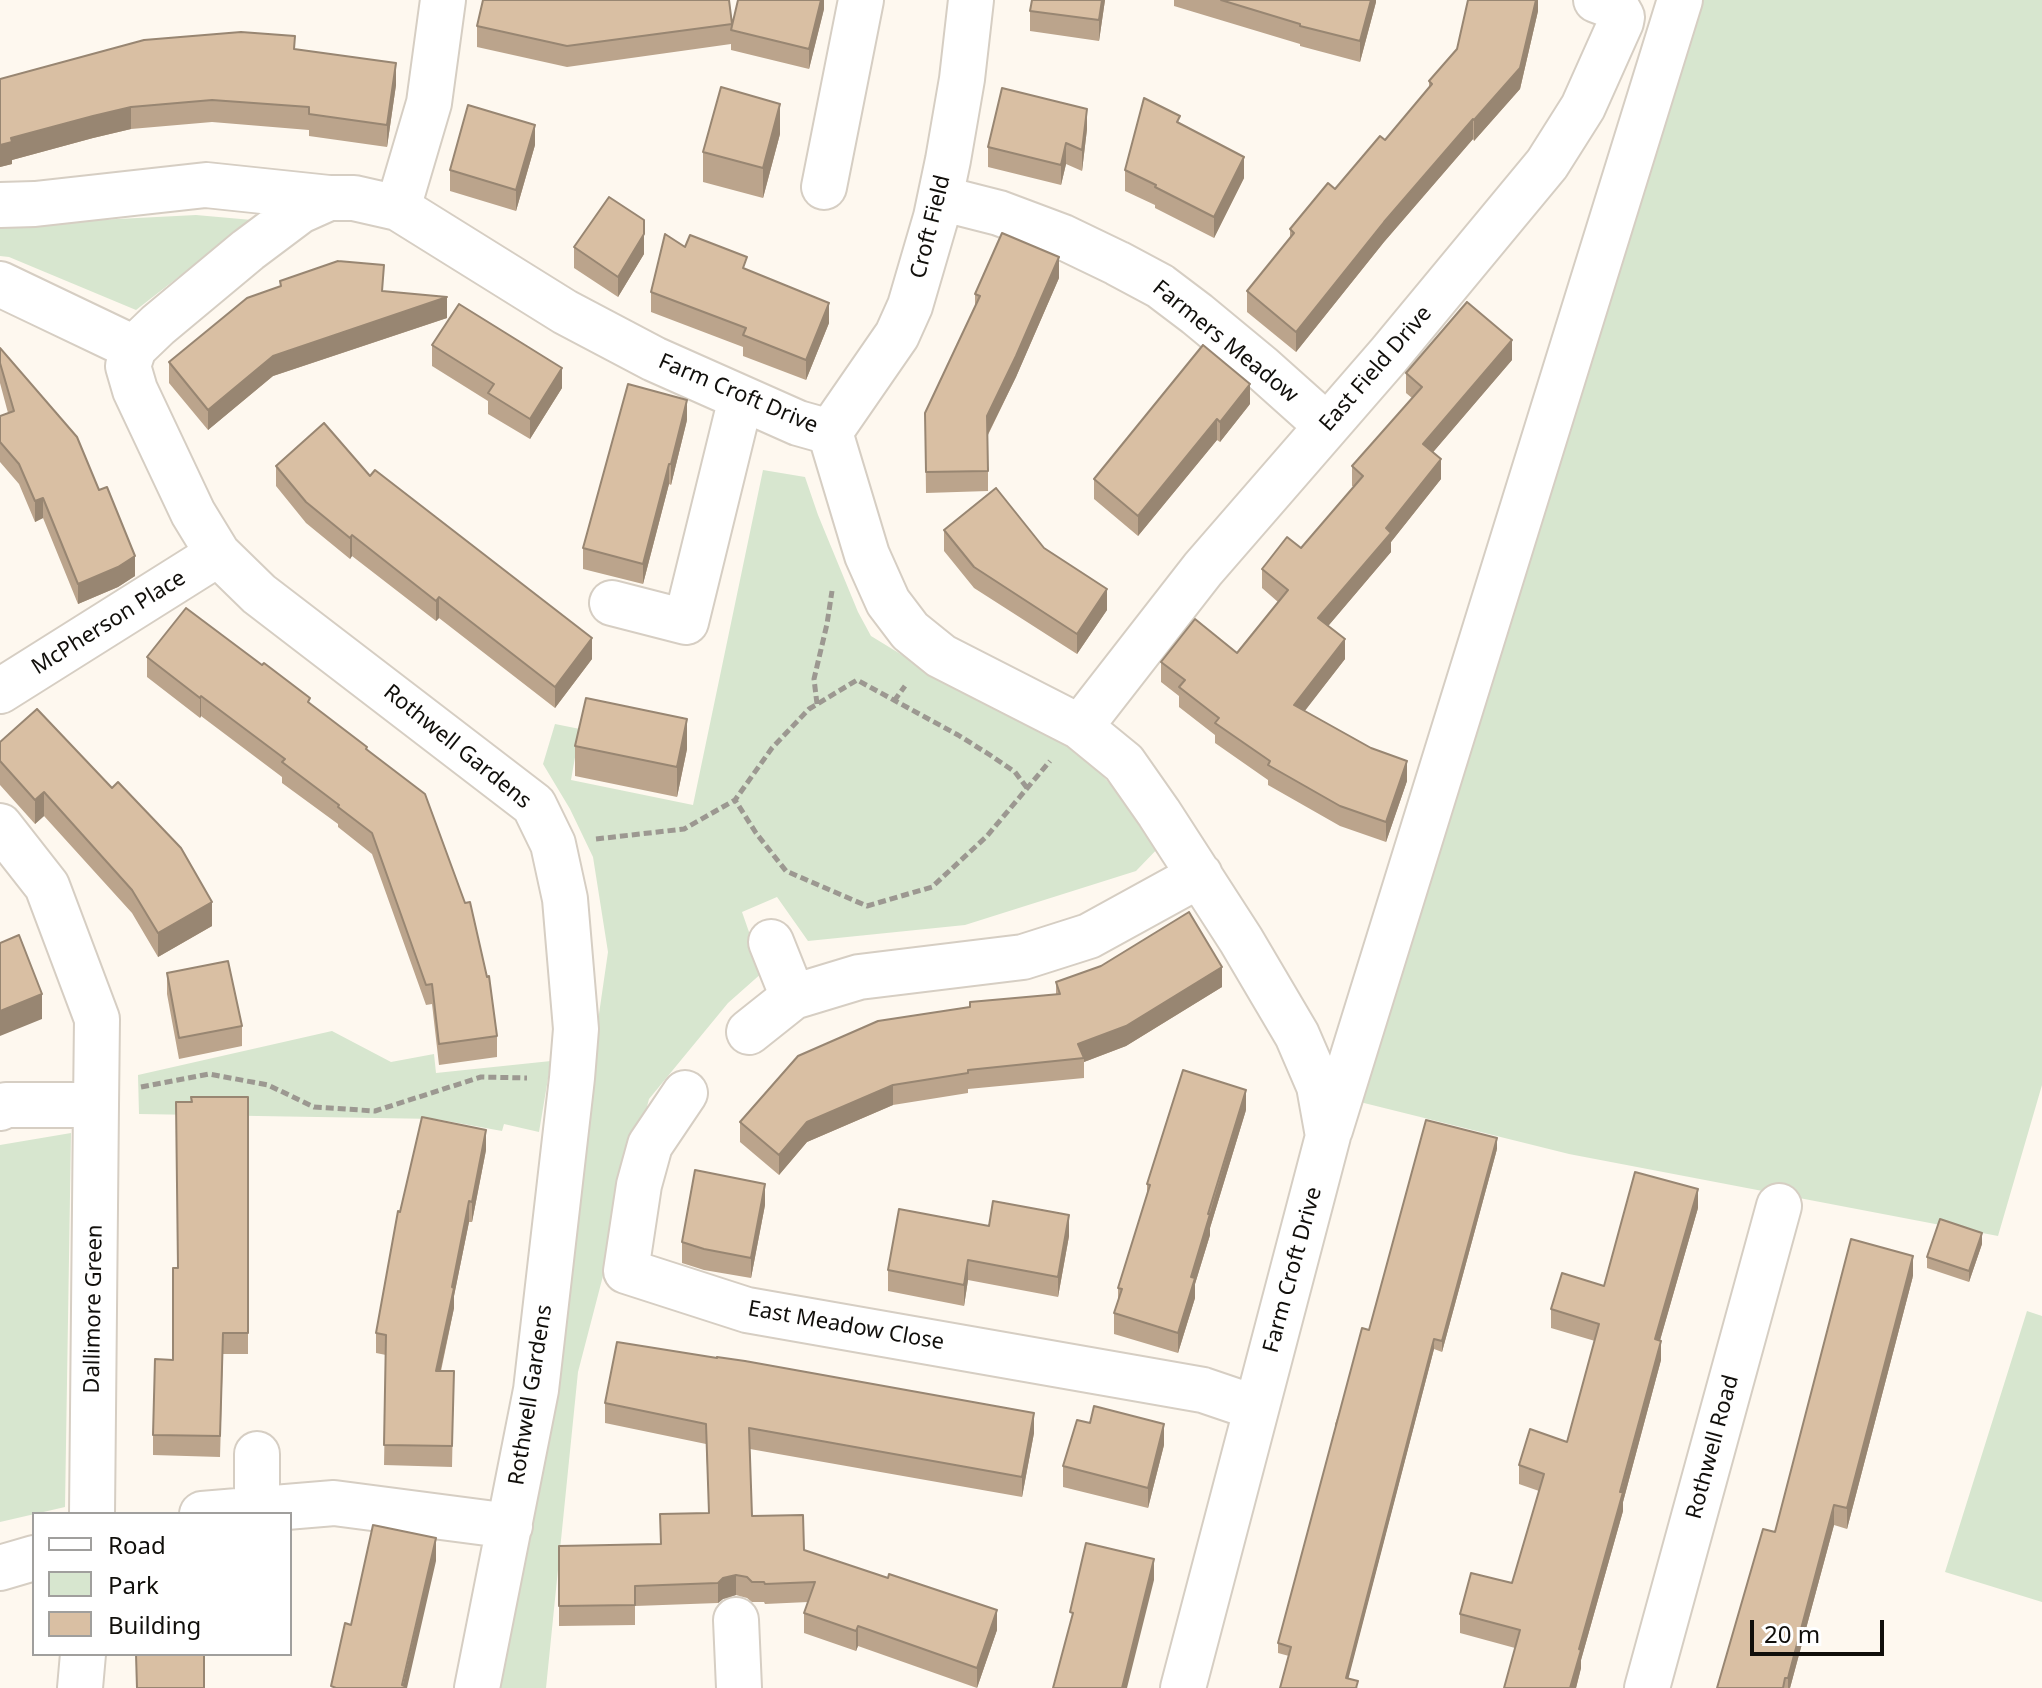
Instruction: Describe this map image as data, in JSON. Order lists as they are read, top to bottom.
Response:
{
  "streets": {
    "street": [
      "Croft Field",
      "Farmers Meadow",
      "East Field Drive",
      "Farm Croft Drive",
      "McPherson Place",
      "Rothwell Gardens",
      "Dallimore Green",
      "East Meadow Close",
      "Rothwell Road"
    ]
  },
  "crossings": [
    ["Croft Field", "Farmers Meadow"],
    ["Croft Field", "Farm Croft Drive"],
    ["Farmers Meadow", "East Field Drive"],
    ["East Field Drive", "Farm Croft Drive"],
    ["Farm Croft Drive", "East Meadow Close"],
    ["McPherson Place", "Rothwell Gardens"]
  ],
  "legend": ["Road", "Park", "Building"],
  "scale_bar": "20 m"
}
